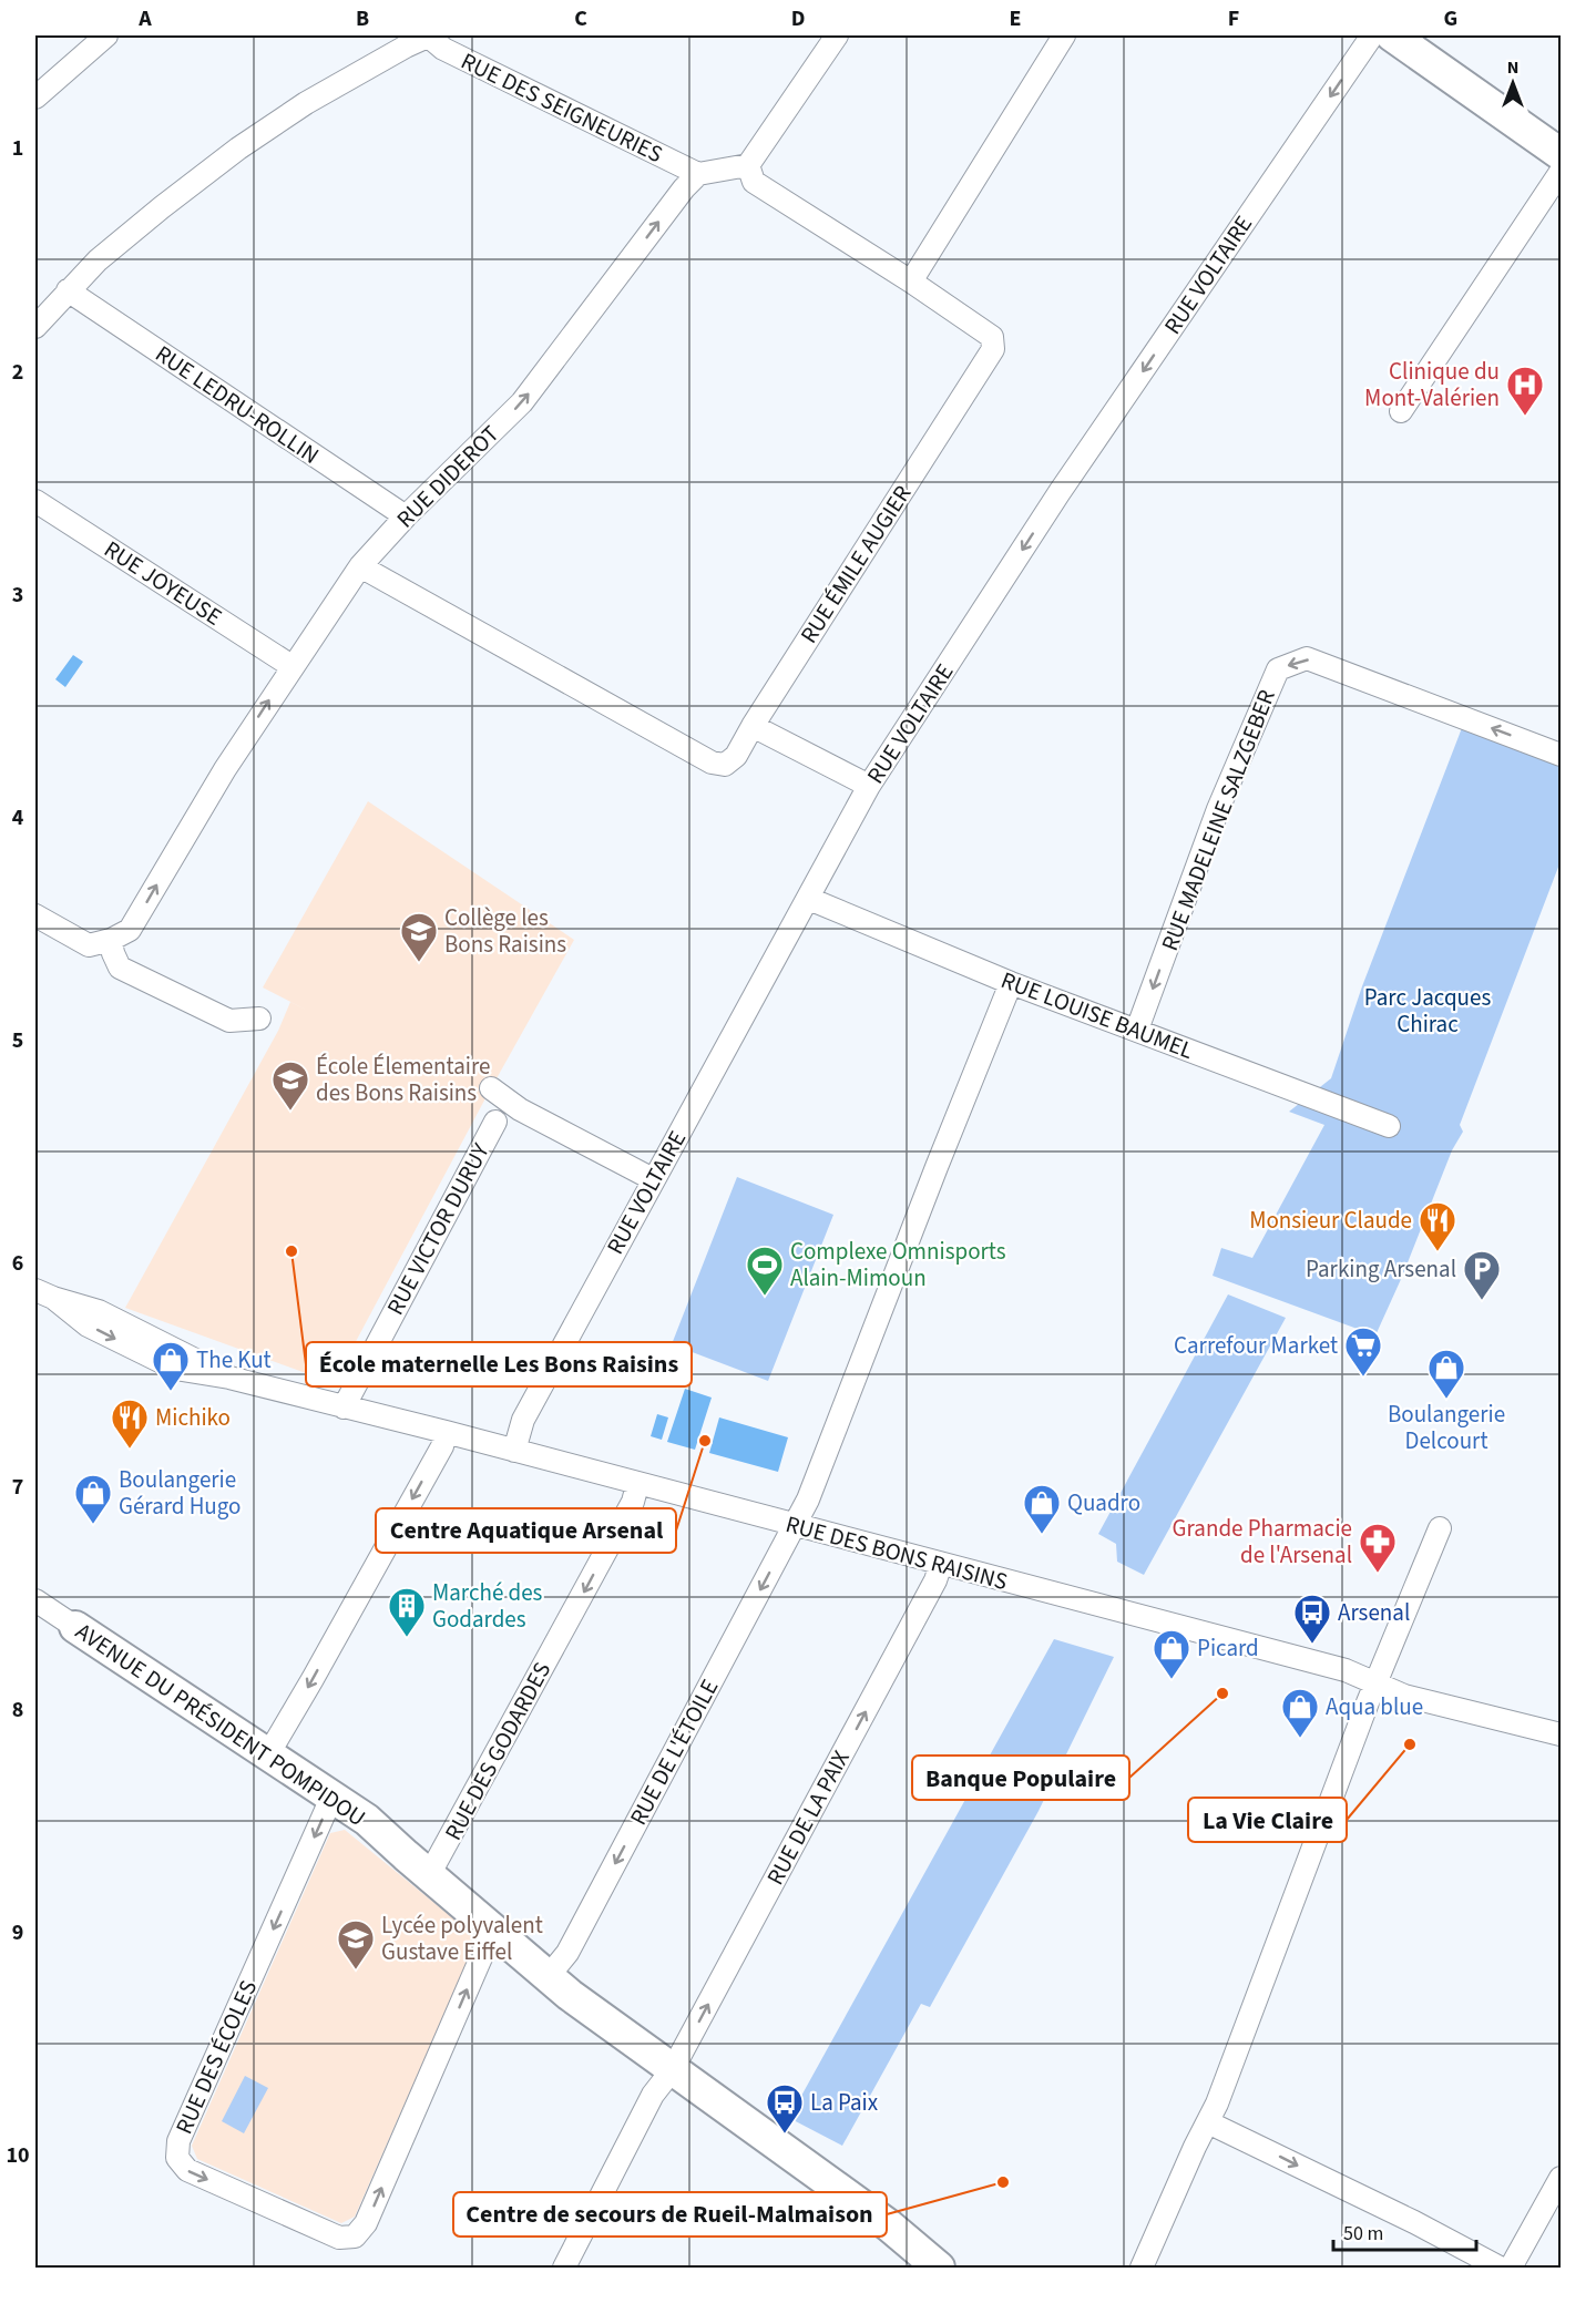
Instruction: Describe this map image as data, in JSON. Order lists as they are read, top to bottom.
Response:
{
  "streets": {
    "street": [
      "RUE DES SEIGNEURIES",
      "RUE VOLTAIRE",
      "RUE LEDRU-ROLLIN",
      "RUE DIDEROT",
      "RUE ÉMILE AUGIER",
      "RUE JOYEUSE",
      "RUE MADELEINE SALZGEBER",
      "RUE LOUISE BAUMEL",
      "RUE VICTOR DURUY",
      "RUE DES BONS RAISINS",
      "AVENUE DU PRÉSIDENT POMPIDOU",
      "RUE DES GODARDES",
      "RUE DE L'ÉTOILE",
      "RUE DE LA PAIX",
      "RUE DES ÉCOLES"
    ]
  },
  "crossings": [
    ["RUE DES SEIGNEURIES", "RUE DIDEROT"],
    ["RUE VOLTAIRE", "RUE LOUISE BAUMEL"],
    ["RUE VOLTAIRE", "RUE DES BONS RAISINS"],
    ["RUE LEDRU-ROLLIN", "RUE DIDEROT"],
    ["RUE DIDEROT", "RUE ÉMILE AUGIER"],
    ["RUE DIDEROT", "RUE JOYEUSE"],
    ["RUE MADELEINE SALZGEBER", "RUE LOUISE BAUMEL"],
    ["RUE LOUISE BAUMEL", "RUE DE L'ÉTOILE"],
    ["RUE VICTOR DURUY", "RUE DES BONS RAISINS"],
    ["RUE DES BONS RAISINS", "RUE DES GODARDES"],
    ["RUE DES BONS RAISINS", "RUE DE L'ÉTOILE"],
    ["RUE DES BONS RAISINS", "RUE DE LA PAIX"],
    ["AVENUE DU PRÉSIDENT POMPIDOU", "RUE DES GODARDES"],
    ["AVENUE DU PRÉSIDENT POMPIDOU", "RUE DE L'ÉTOILE"],
    ["AVENUE DU PRÉSIDENT POMPIDOU", "RUE DE LA PAIX"],
    ["AVENUE DU PRÉSIDENT POMPIDOU", "RUE DES ÉCOLES"]
  ],
  "one_way": [
    "RUE VOLTAIRE",
    "RUE DIDEROT",
    "RUE DES GODARDES",
    "RUE DE L'ÉTOILE",
    "RUE DE LA PAIX"
  ],
  "parks": ["Parc Jacques Chirac"],
  "places": {
    "hospital": ["Clinique du Mont-Valérien"],
    "school or university": ["Collège les Bons Raisins", "École Élementaire des Bons Raisins", "Lycée polyvalent Gustave Eiffel"],
    "other": [
      "École maternelle Les Bons Raisins",
      "Centre Aquatique Arsenal",
      "Banque Populaire",
      "La Vie Claire",
      "Centre de secours de Rueil-Malmaison"
    ],
    "restaurant": ["Monsieur Claude", "Michiko"],
    "sports": ["Complexe Omnisports Alain-Mimoun"],
    "parking": ["Parking Arsenal"],
    "supermarket": ["Carrefour Market"],
    "shop": [
      "The Kut",
      "Boulangerie Delcourt",
      "Boulangerie Gérard Hugo",
      "Quadro",
      "Picard",
      "Aqua blue"
    ],
    "pharmacy": ["Grande Pharmacie de l'Arsenal"],
    "building": ["Marché des Godardes"],
    "bus stop": ["Arsenal", "La Paix"]
  },
  "scale_bar": "50 m",
  "north": "top",
  "grid": {
    "columns": [
      "A",
      "B",
      "C",
      "D",
      "E",
      "F",
      "G"
    ],
    "rows": [
      "1",
      "2",
      "3",
      "4",
      "5",
      "6",
      "7",
      "8",
      "9",
      "10"
    ]
  }
}
